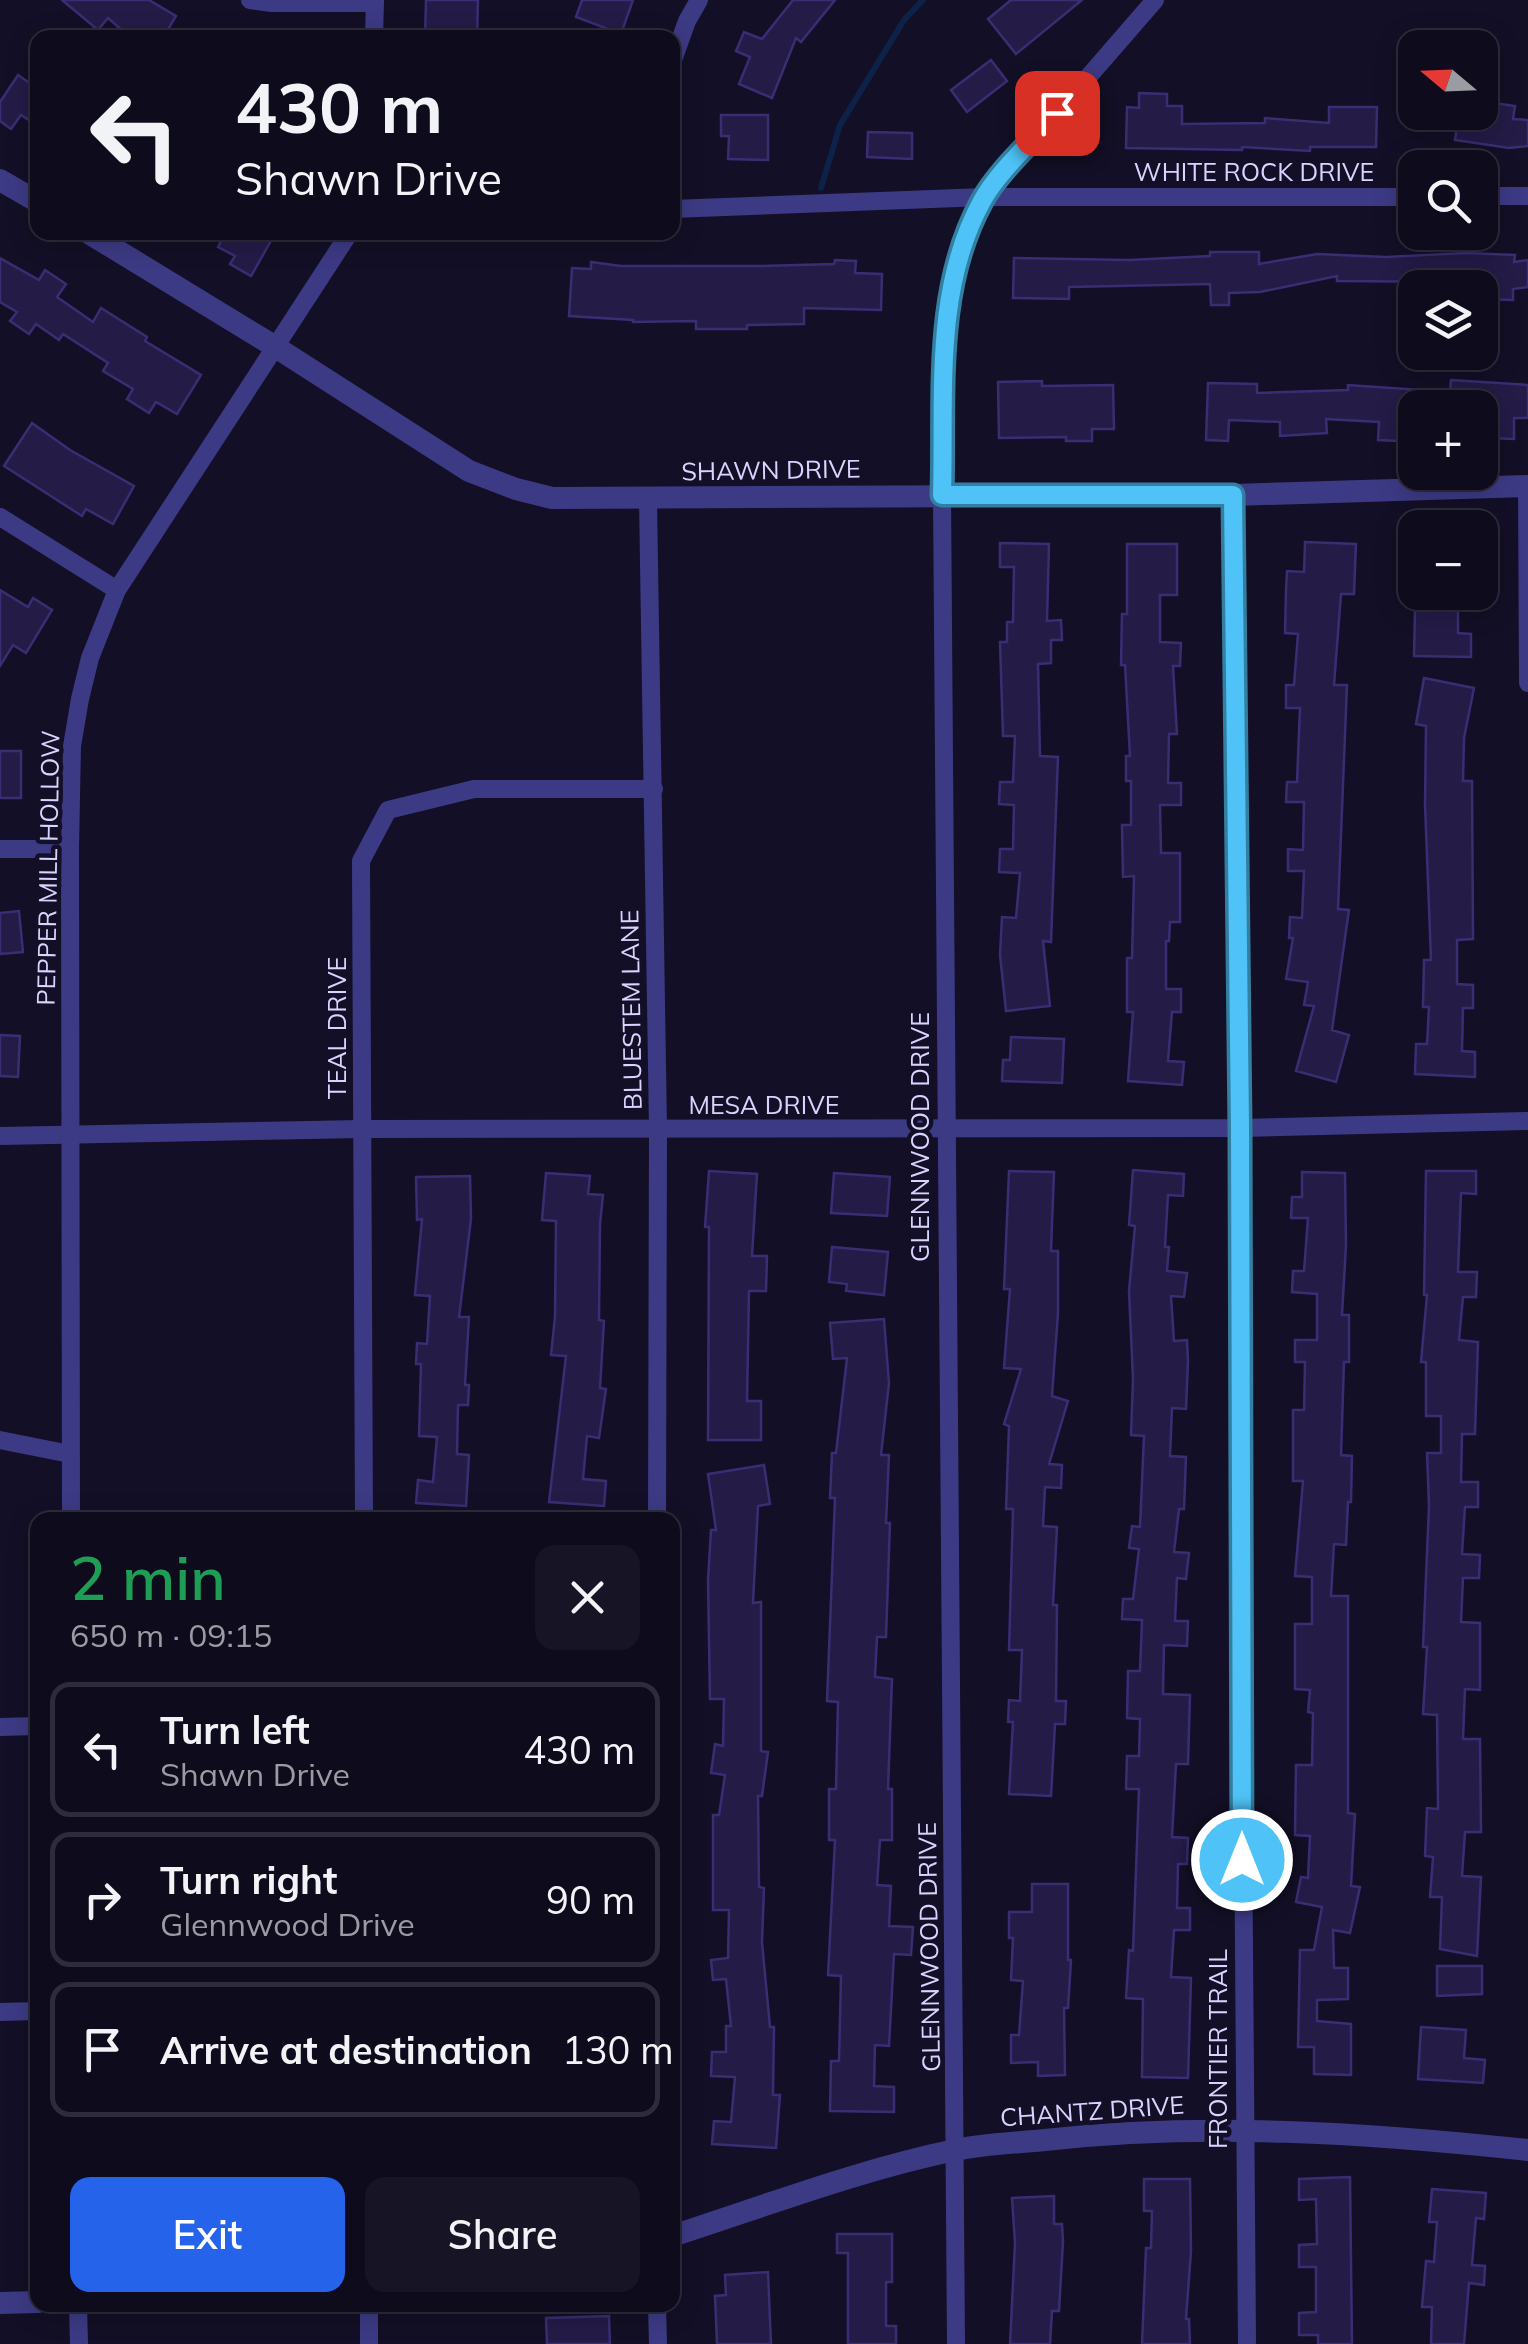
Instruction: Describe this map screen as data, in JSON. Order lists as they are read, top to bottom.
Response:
{
  "streets": {
    "street": [
      "WHITE ROCK DRIVE",
      "SHAWN DRIVE",
      "PEPPER MILL HOLLOW",
      "BLUESTEM LANE",
      "TEAL DRIVE",
      "MESA DRIVE",
      "GLENNWOOD DRIVE",
      "FRONTIER TRAIL",
      "CHANTZ DRIVE"
    ]
  },
  "crossings": [
    ["WHITE ROCK DRIVE", "GLENNWOOD DRIVE"],
    ["SHAWN DRIVE", "PEPPER MILL HOLLOW"],
    ["SHAWN DRIVE", "BLUESTEM LANE"],
    ["SHAWN DRIVE", "GLENNWOOD DRIVE"],
    ["SHAWN DRIVE", "FRONTIER TRAIL"],
    ["PEPPER MILL HOLLOW", "MESA DRIVE"],
    ["BLUESTEM LANE", "TEAL DRIVE"],
    ["BLUESTEM LANE", "MESA DRIVE"],
    ["TEAL DRIVE", "MESA DRIVE"],
    ["MESA DRIVE", "GLENNWOOD DRIVE"],
    ["MESA DRIVE", "FRONTIER TRAIL"],
    ["GLENNWOOD DRIVE", "CHANTZ DRIVE"],
    ["FRONTIER TRAIL", "CHANTZ DRIVE"]
  ],
  "north": "left",
  "page": {
    "map_buttons": ["+", "−"],
    "turn": ["430 m", "Shawn Drive"],
    "heading": ["2 min", "650 m · 09:15"],
    "list": [
      {
        "name": "Turn left",
        "note": "Shawn Drive",
        "value": "430 m"
      },
      {
        "name": "Turn right",
        "note": "Glennwood Drive",
        "value": "90 m"
      },
      {
        "name": "Arrive at destination",
        "value": "130 m"
      }
    ],
    "buttons": ["Exit", "Share"]
  }
}
